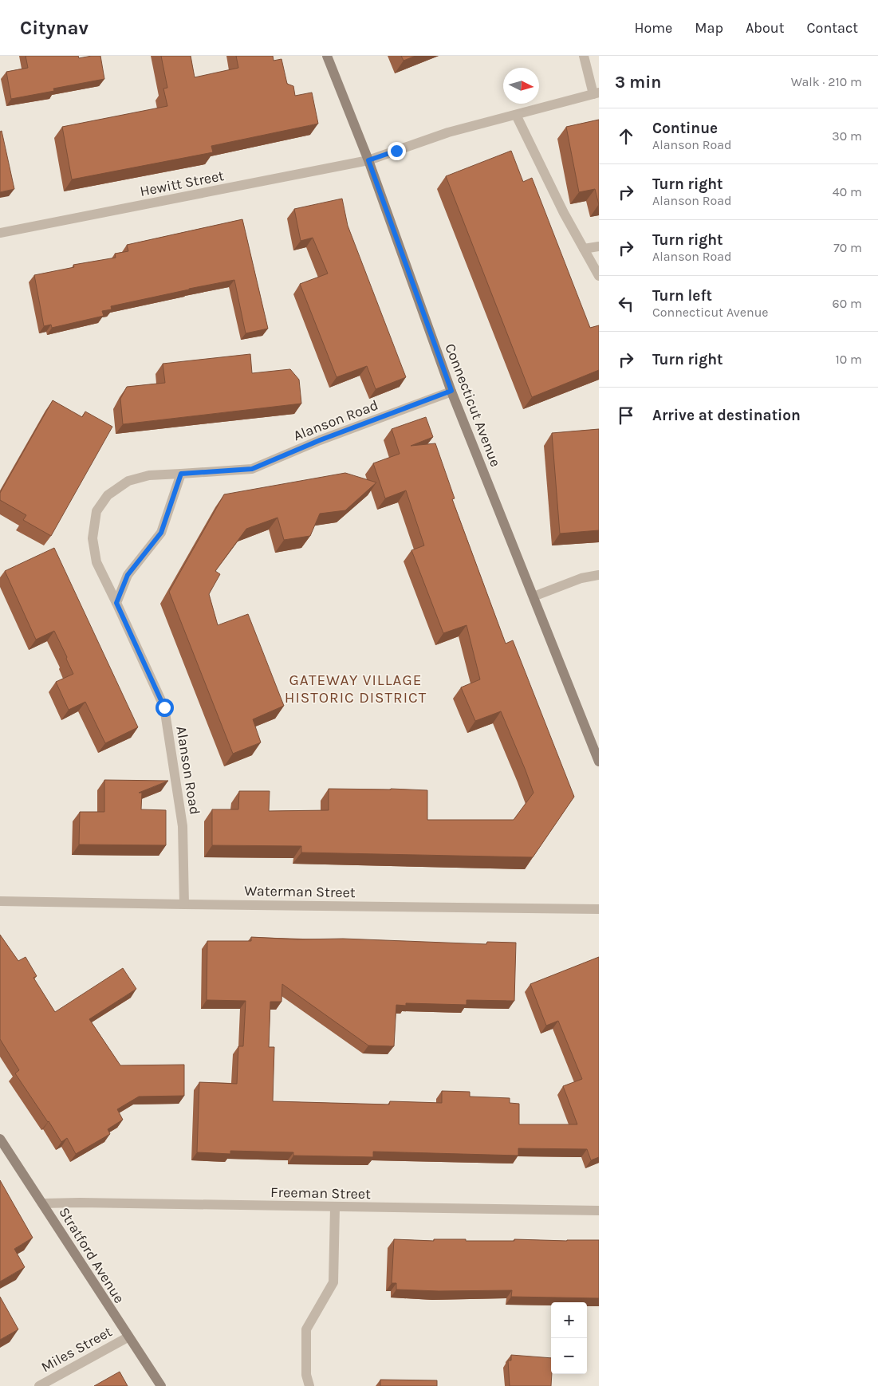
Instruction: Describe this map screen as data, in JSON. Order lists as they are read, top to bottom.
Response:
{
  "streets": {
    "main road": ["Connecticut Avenue", "Stratford Avenue"],
    "street": [
      "Hewitt Street",
      "Alanson Road",
      "Waterman Street",
      "Freeman Street",
      "Miles Street"
    ]
  },
  "crossings": [
    ["Hewitt Street", "Connecticut Avenue"],
    ["Connecticut Avenue", "Alanson Road"],
    ["Alanson Road", "Waterman Street"],
    ["Freeman Street", "Stratford Avenue"],
    ["Stratford Avenue", "Miles Street"]
  ],
  "districts": ["GATEWAY VILLAGE HISTORIC DISTRICT"],
  "north": "right",
  "page": {
    "header": "Citynav",
    "nav": [
      "Home",
      "Map",
      "About",
      "Contact"
    ],
    "heading": ["3 min", "Walk · 210 m"],
    "list": [
      ["Continue", "Alanson Road", "30 m"],
      ["Turn right", "Alanson Road", "40 m"],
      ["Turn right", "Alanson Road", "70 m"],
      ["Turn left", "Connecticut Avenue", "60 m"],
      ["Turn right", "10 m"],
      "Arrive at destination"
    ],
    "map_buttons": ["+", "−"]
  }
}
